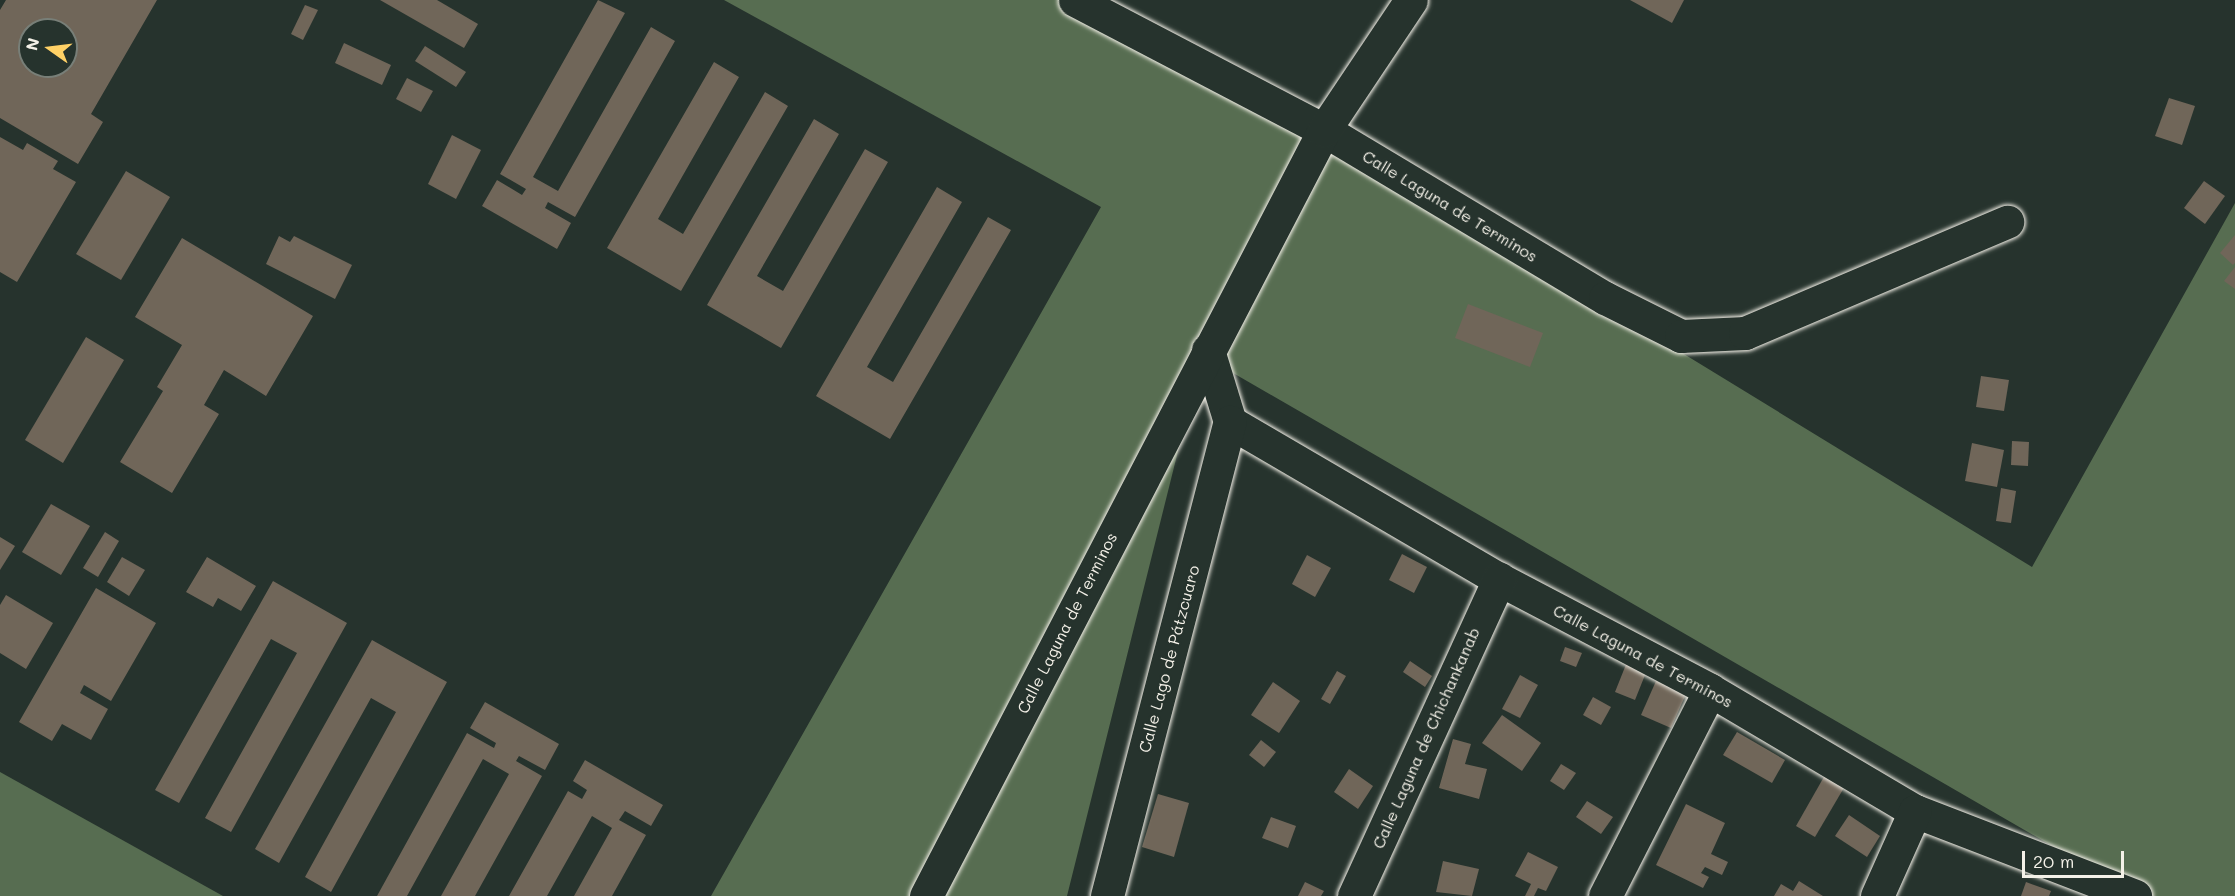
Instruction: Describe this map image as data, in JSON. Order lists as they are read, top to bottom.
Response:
{
  "streets": {
    "street": ["Calle Laguna de Terminos", "Calle Lago de Pátzcuaro", "Calle Laguna de Chichankanab"]
  },
  "crossings": [
    ["Calle Laguna de Terminos", "Calle Lago de Pátzcuaro"],
    ["Calle Laguna de Terminos", "Calle Laguna de Chichankanab"]
  ],
  "scale_bar": "20 m",
  "north": "left"
}
